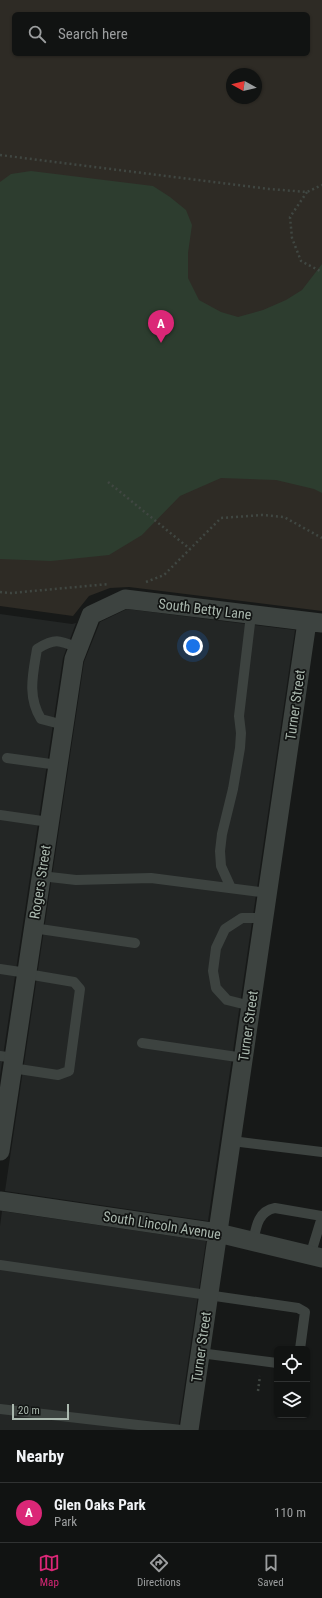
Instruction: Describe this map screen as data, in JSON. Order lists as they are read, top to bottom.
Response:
{
  "streets": {
    "street": [
      "South Betty Lane",
      "Turner Street",
      "Rogers Street",
      "South Lincoln Avenue"
    ]
  },
  "crossings": [
    ["South Betty Lane", "Turner Street"],
    ["South Betty Lane", "Rogers Street"],
    ["Turner Street", "South Lincoln Avenue"]
  ],
  "scale_bar": "20 m",
  "north": "left",
  "page": {
    "search": "Search here",
    "pins": "A",
    "scale": "20 m",
    "heading": "Nearby",
    "list": [
      {
        "mark": "A",
        "name": "Glen Oaks Park",
        "note": "Park",
        "value": "110 m"
      }
    ],
    "nav": ["Map", "Directions", "Saved"]
  }
}
